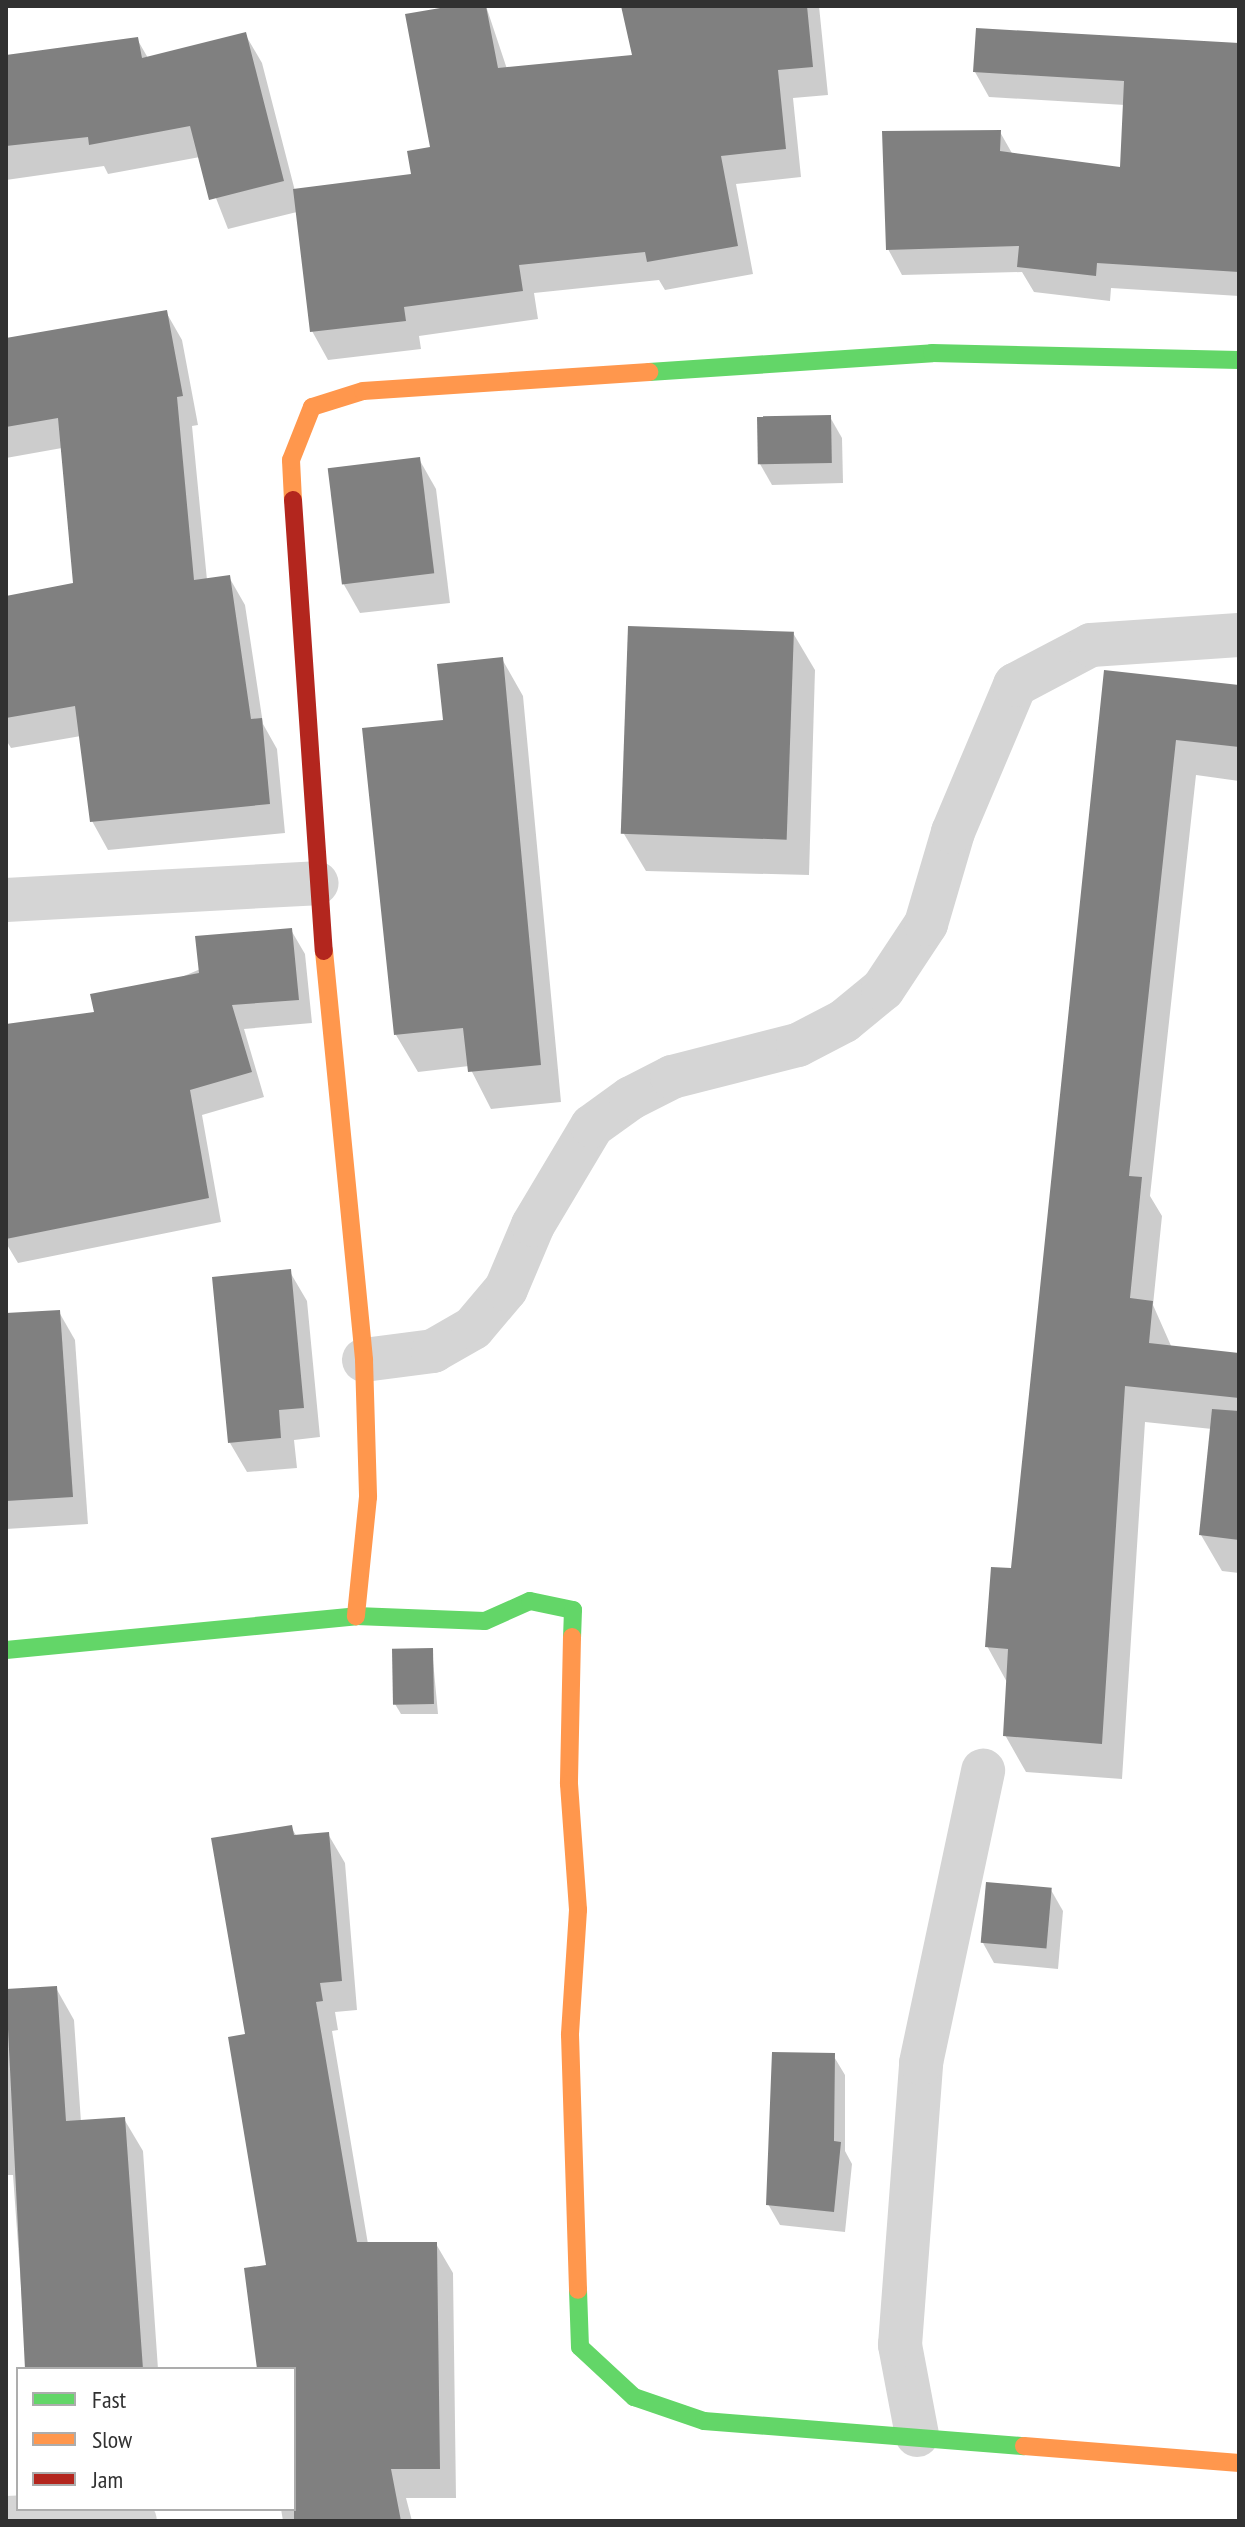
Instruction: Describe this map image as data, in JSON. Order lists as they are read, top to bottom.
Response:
{
  "legend": ["Fast", "Slow", "Jam"]
}
